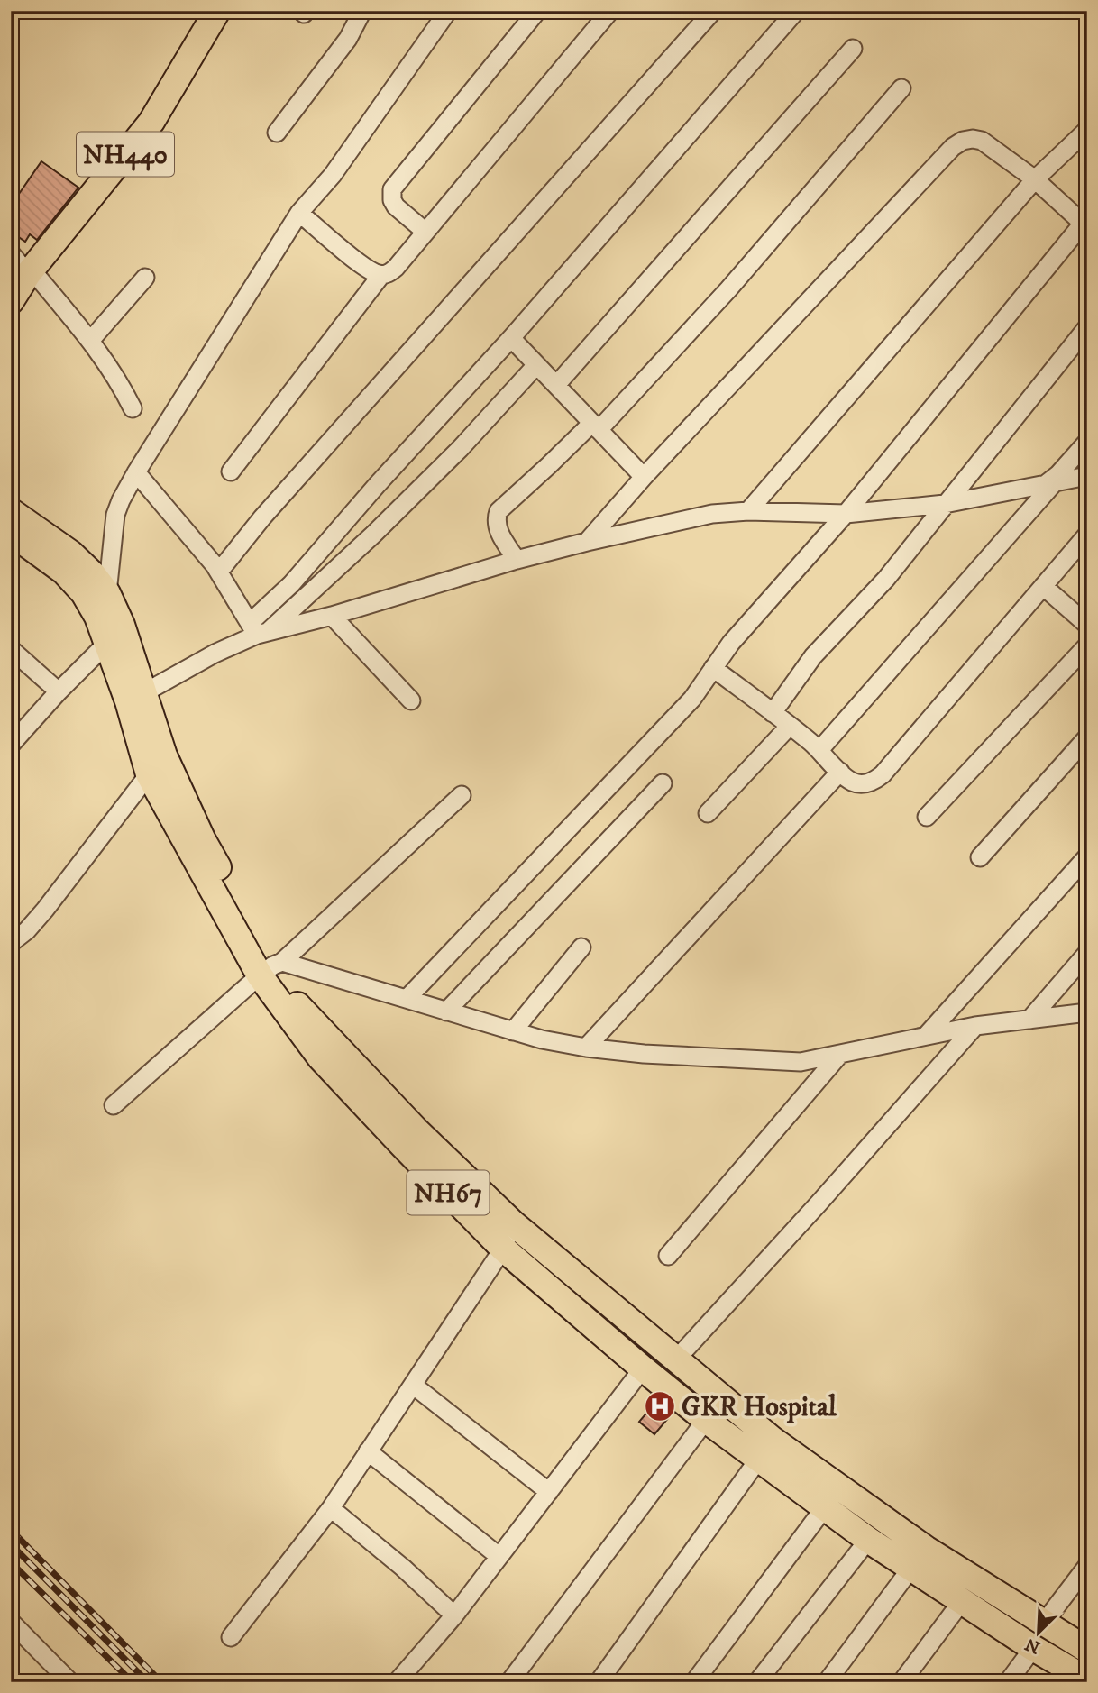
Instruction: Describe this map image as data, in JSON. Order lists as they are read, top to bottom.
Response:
{
  "streets": {
    "highway": ["NH440", "NH67"]
  },
  "places": {
    "hospital": ["GKR Hospital"]
  },
  "north": "bottom left"
}
